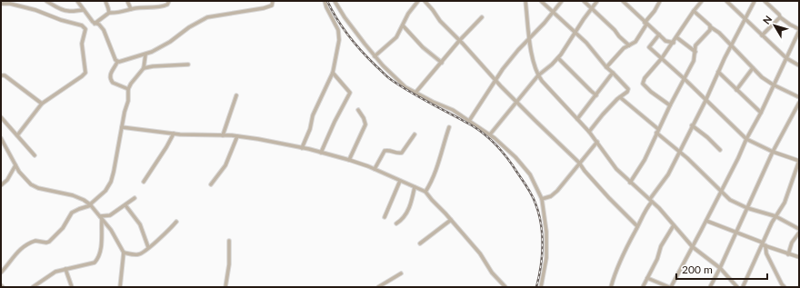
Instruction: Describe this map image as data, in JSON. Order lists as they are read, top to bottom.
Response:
{
  "scale_bar": "200 m",
  "north": "top left"
}
